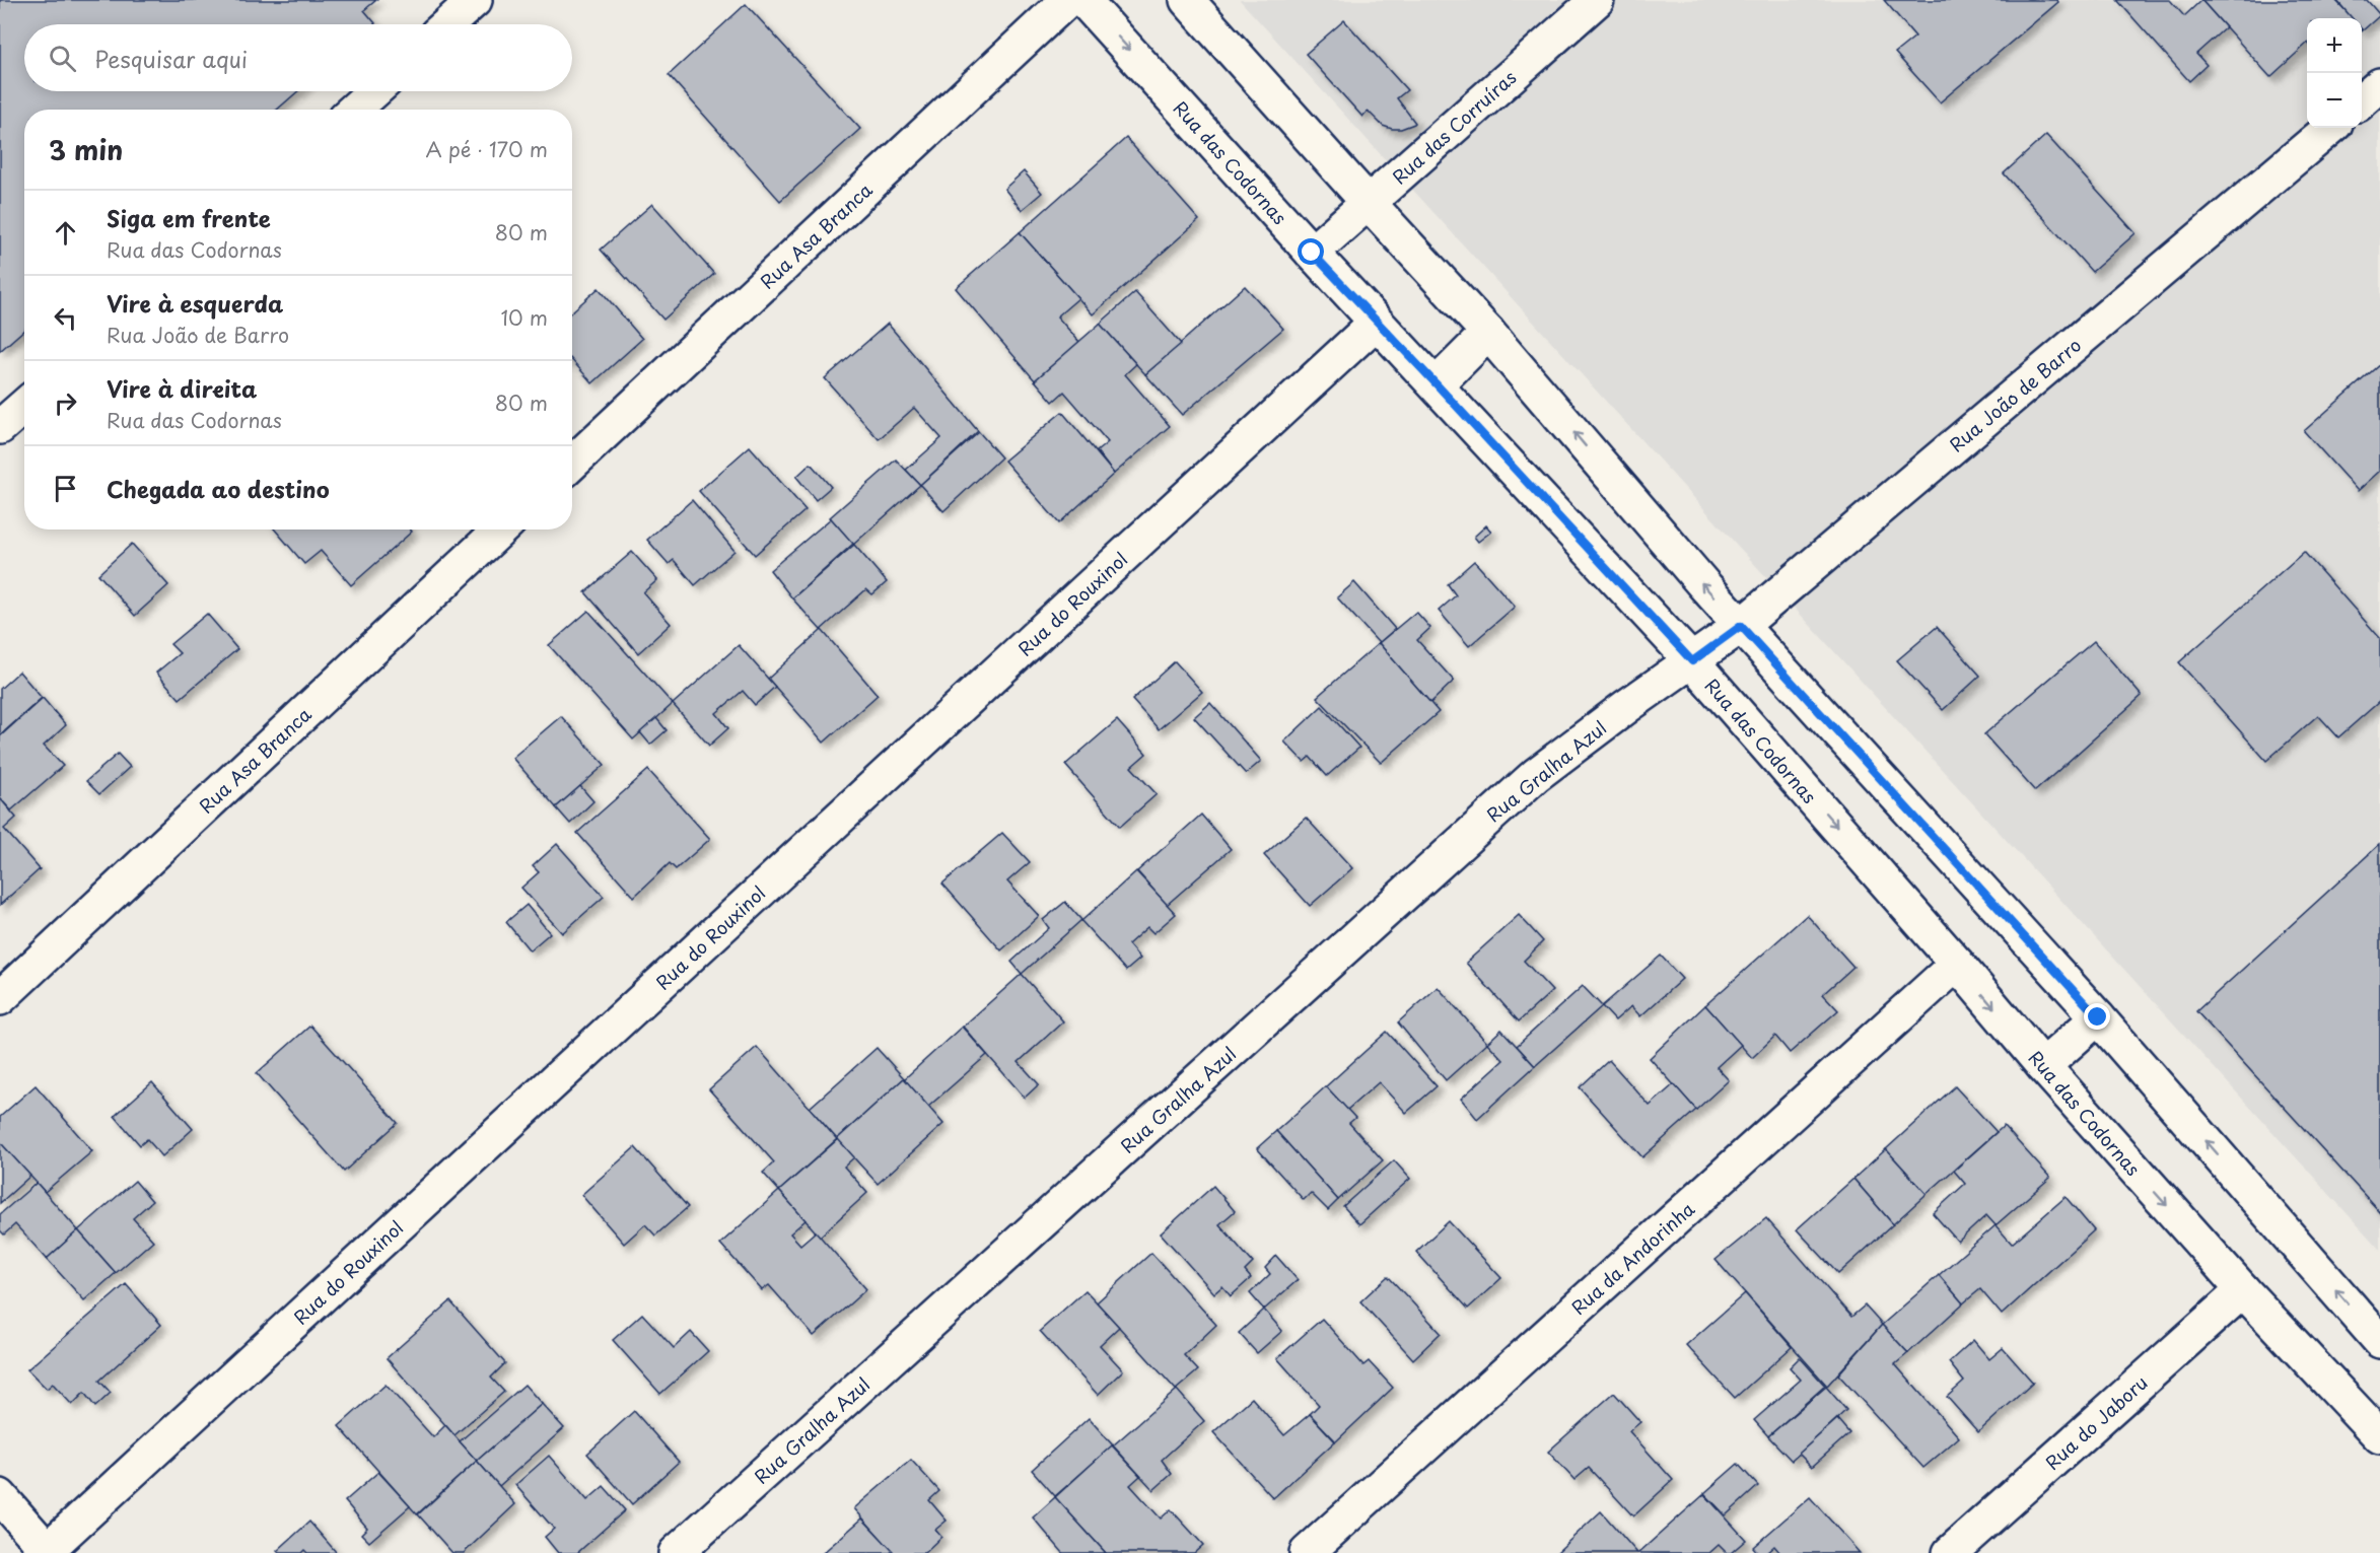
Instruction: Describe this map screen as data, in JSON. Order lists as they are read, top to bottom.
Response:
{
  "streets": {
    "street": [
      "Rua das Corruíras",
      "Rua das Codornas",
      "Rua Asa Branca",
      "Rua João de Barro",
      "Rua do Rouxinol",
      "Rua Gralha Azul",
      "Rua da Andorinha",
      "Rua do Jaboru"
    ]
  },
  "crossings": [
    ["Rua das Corruíras", "Rua das Codornas"],
    ["Rua das Codornas", "Rua João de Barro"],
    ["Rua das Codornas", "Rua do Rouxinol"],
    ["Rua das Codornas", "Rua Gralha Azul"],
    ["Rua das Codornas", "Rua da Andorinha"],
    ["Rua das Codornas", "Rua do Jaboru"],
    ["Rua João de Barro", "Rua Gralha Azul"]
  ],
  "page": {
    "map_buttons": ["+", "−"],
    "search": "Pesquisar aqui",
    "heading": ["3 min", "A pé · 170 m"],
    "list": [
      ["Siga em frente", "Rua das Codornas", "80 m"],
      ["Vire à esquerda", "Rua João de Barro", "10 m"],
      ["Vire à direita", "Rua das Codornas", "80 m"],
      "Chegada ao destino"
    ]
  }
}
